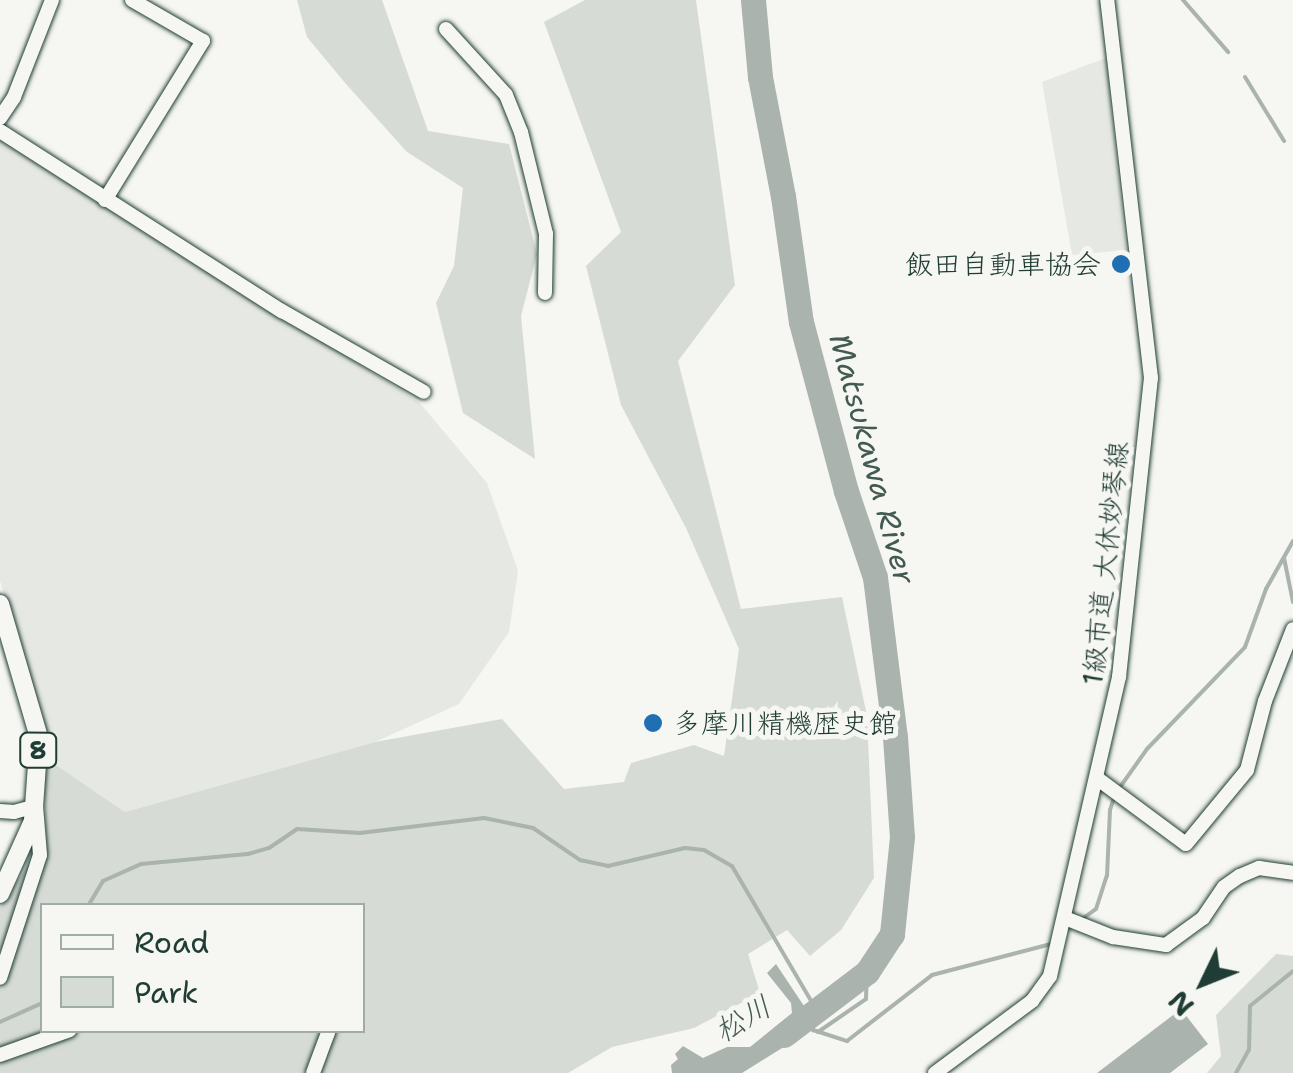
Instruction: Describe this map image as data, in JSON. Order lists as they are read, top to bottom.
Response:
{
  "streets": {
    "main road": ["8"],
    "street": ["1級市道 大休妙琴線"]
  },
  "water": ["Matsukawa River", "松川"],
  "places": ["飯田自動車協会", "多摩川精機歴史館"],
  "legend": ["Road", "Park"],
  "north": "bottom left"
}
